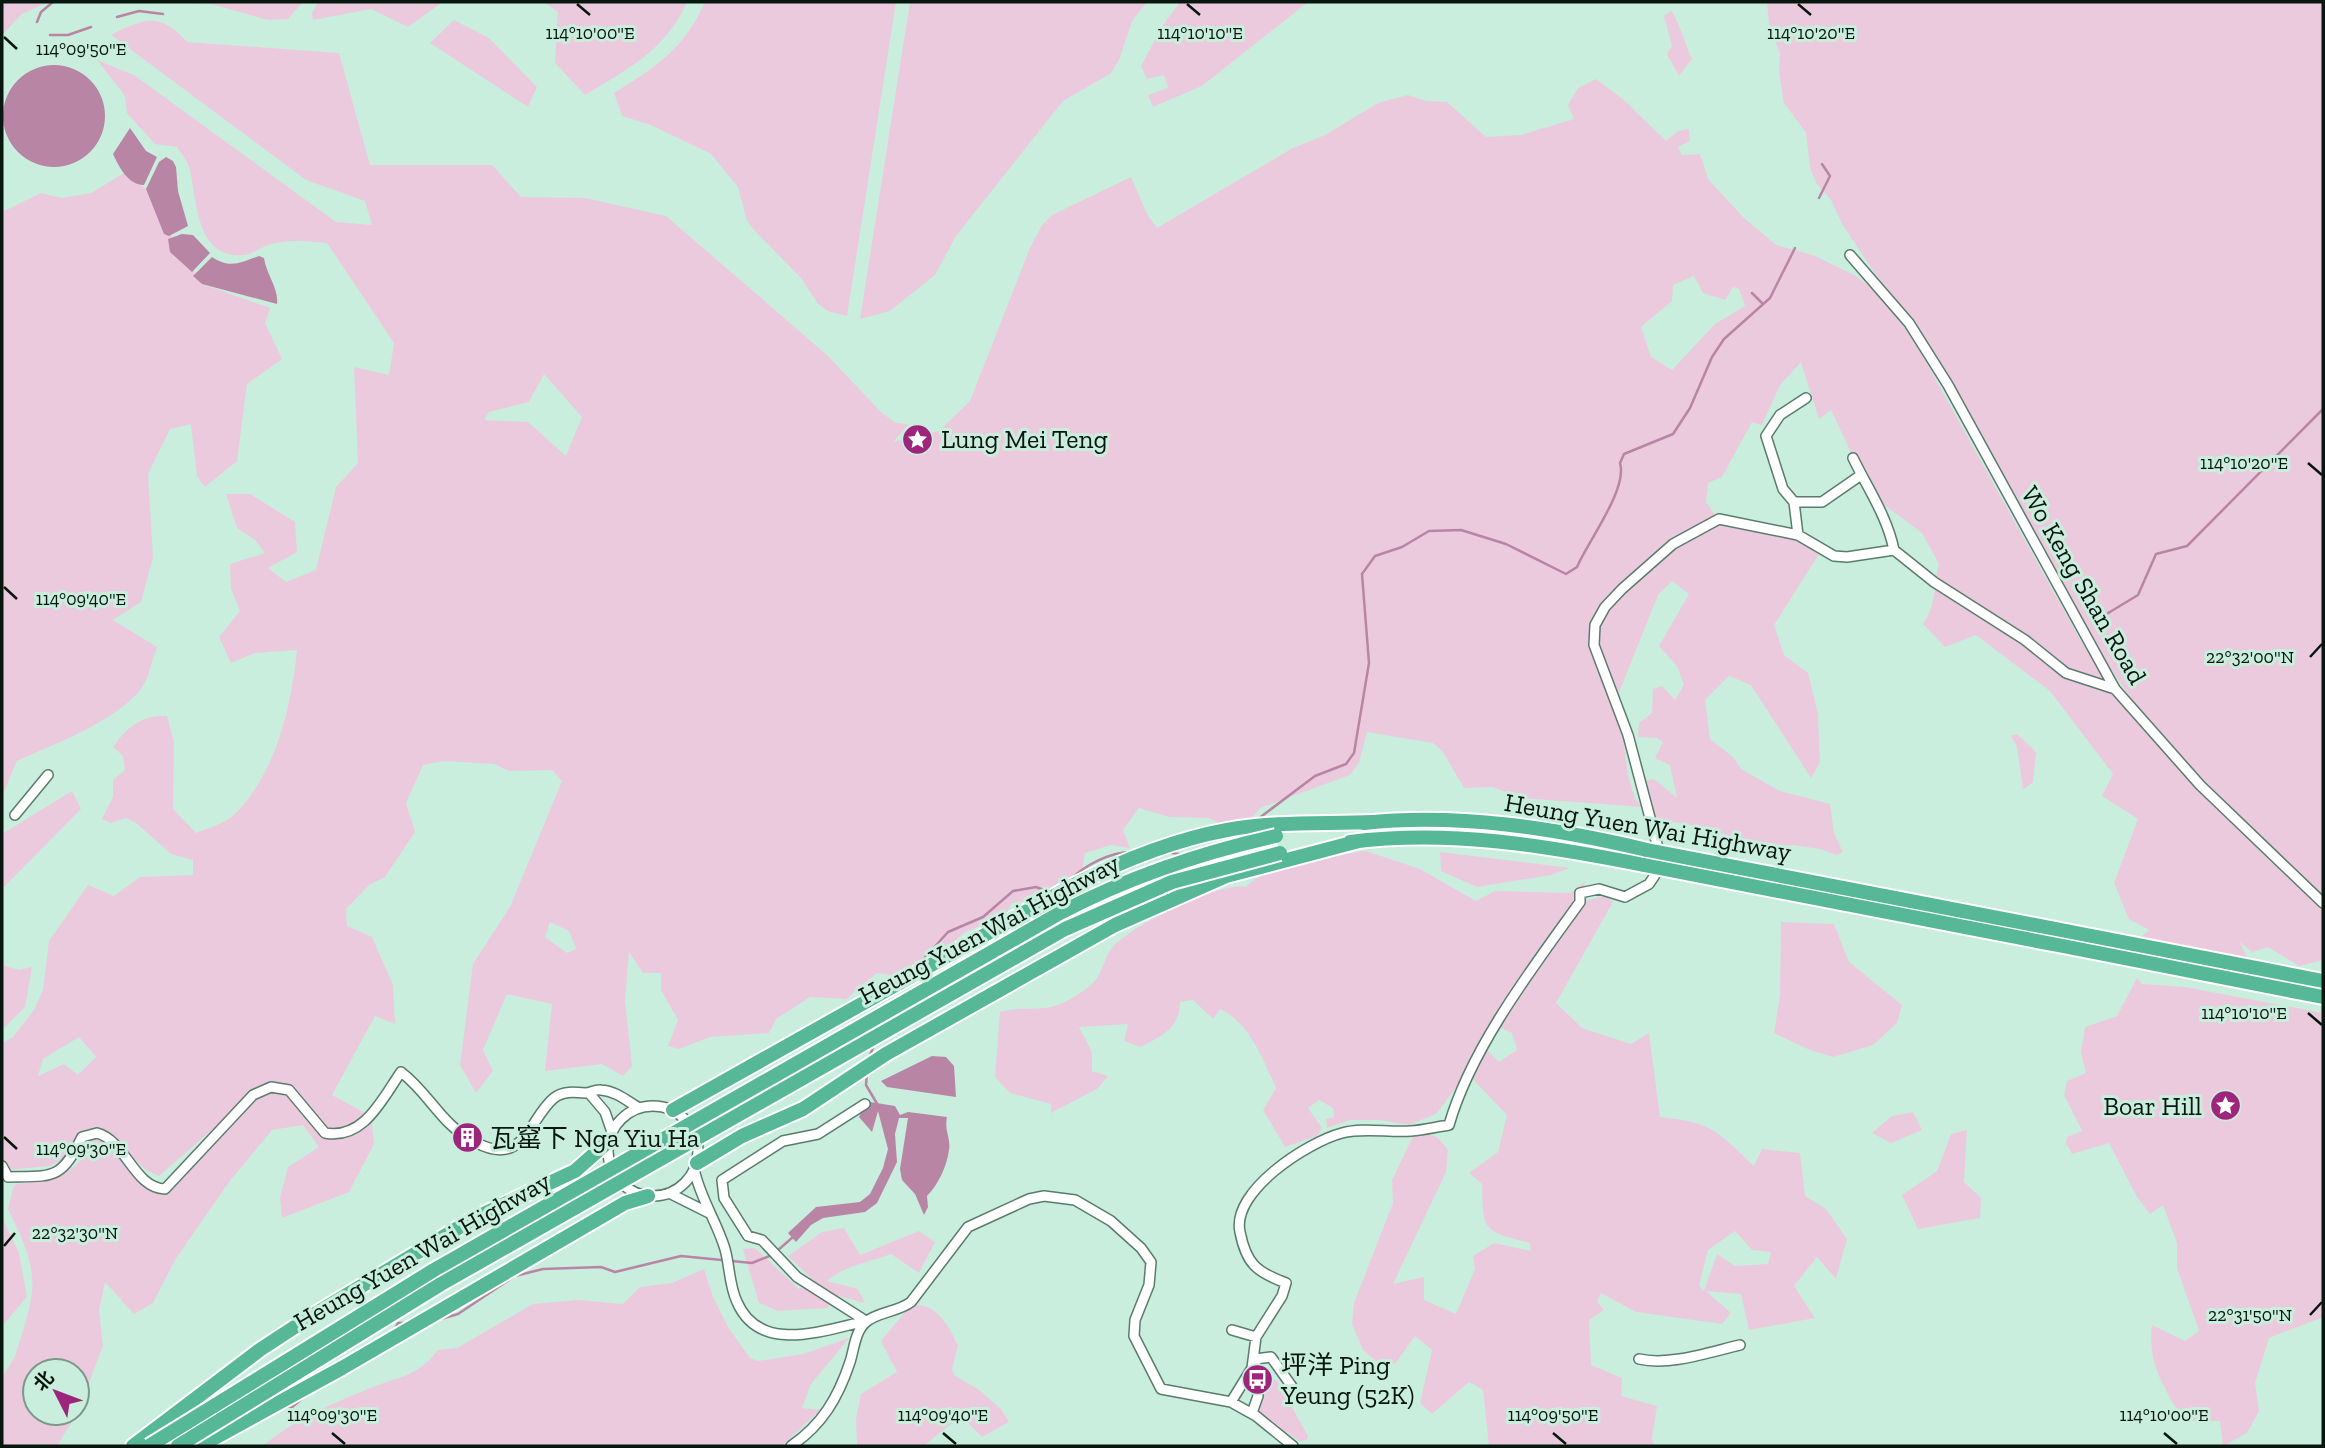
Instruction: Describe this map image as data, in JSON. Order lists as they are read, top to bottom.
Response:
{
  "streets": {
    "highway": ["Heung Yuen Wai Highway"],
    "street": ["Wo Keng Shan Road"]
  },
  "places": {
    "place": ["Lung Mei Teng", "Boar Hill"],
    "building": ["瓦窰下 Nga Yiu Ha"],
    "bus stop": ["坪洋 Ping Yeung (52K)"]
  },
  "north": "top left",
  "coordinates": [
    "114°10'00\"E",
    "114°10'10\"E",
    "114°10'20\"E",
    "114°09'50\"E",
    "114°09'40\"E",
    "22°32'00\"N",
    "114°09'30\"E",
    "22°32'30\"N",
    "22°31'50\"N"
  ]
}
